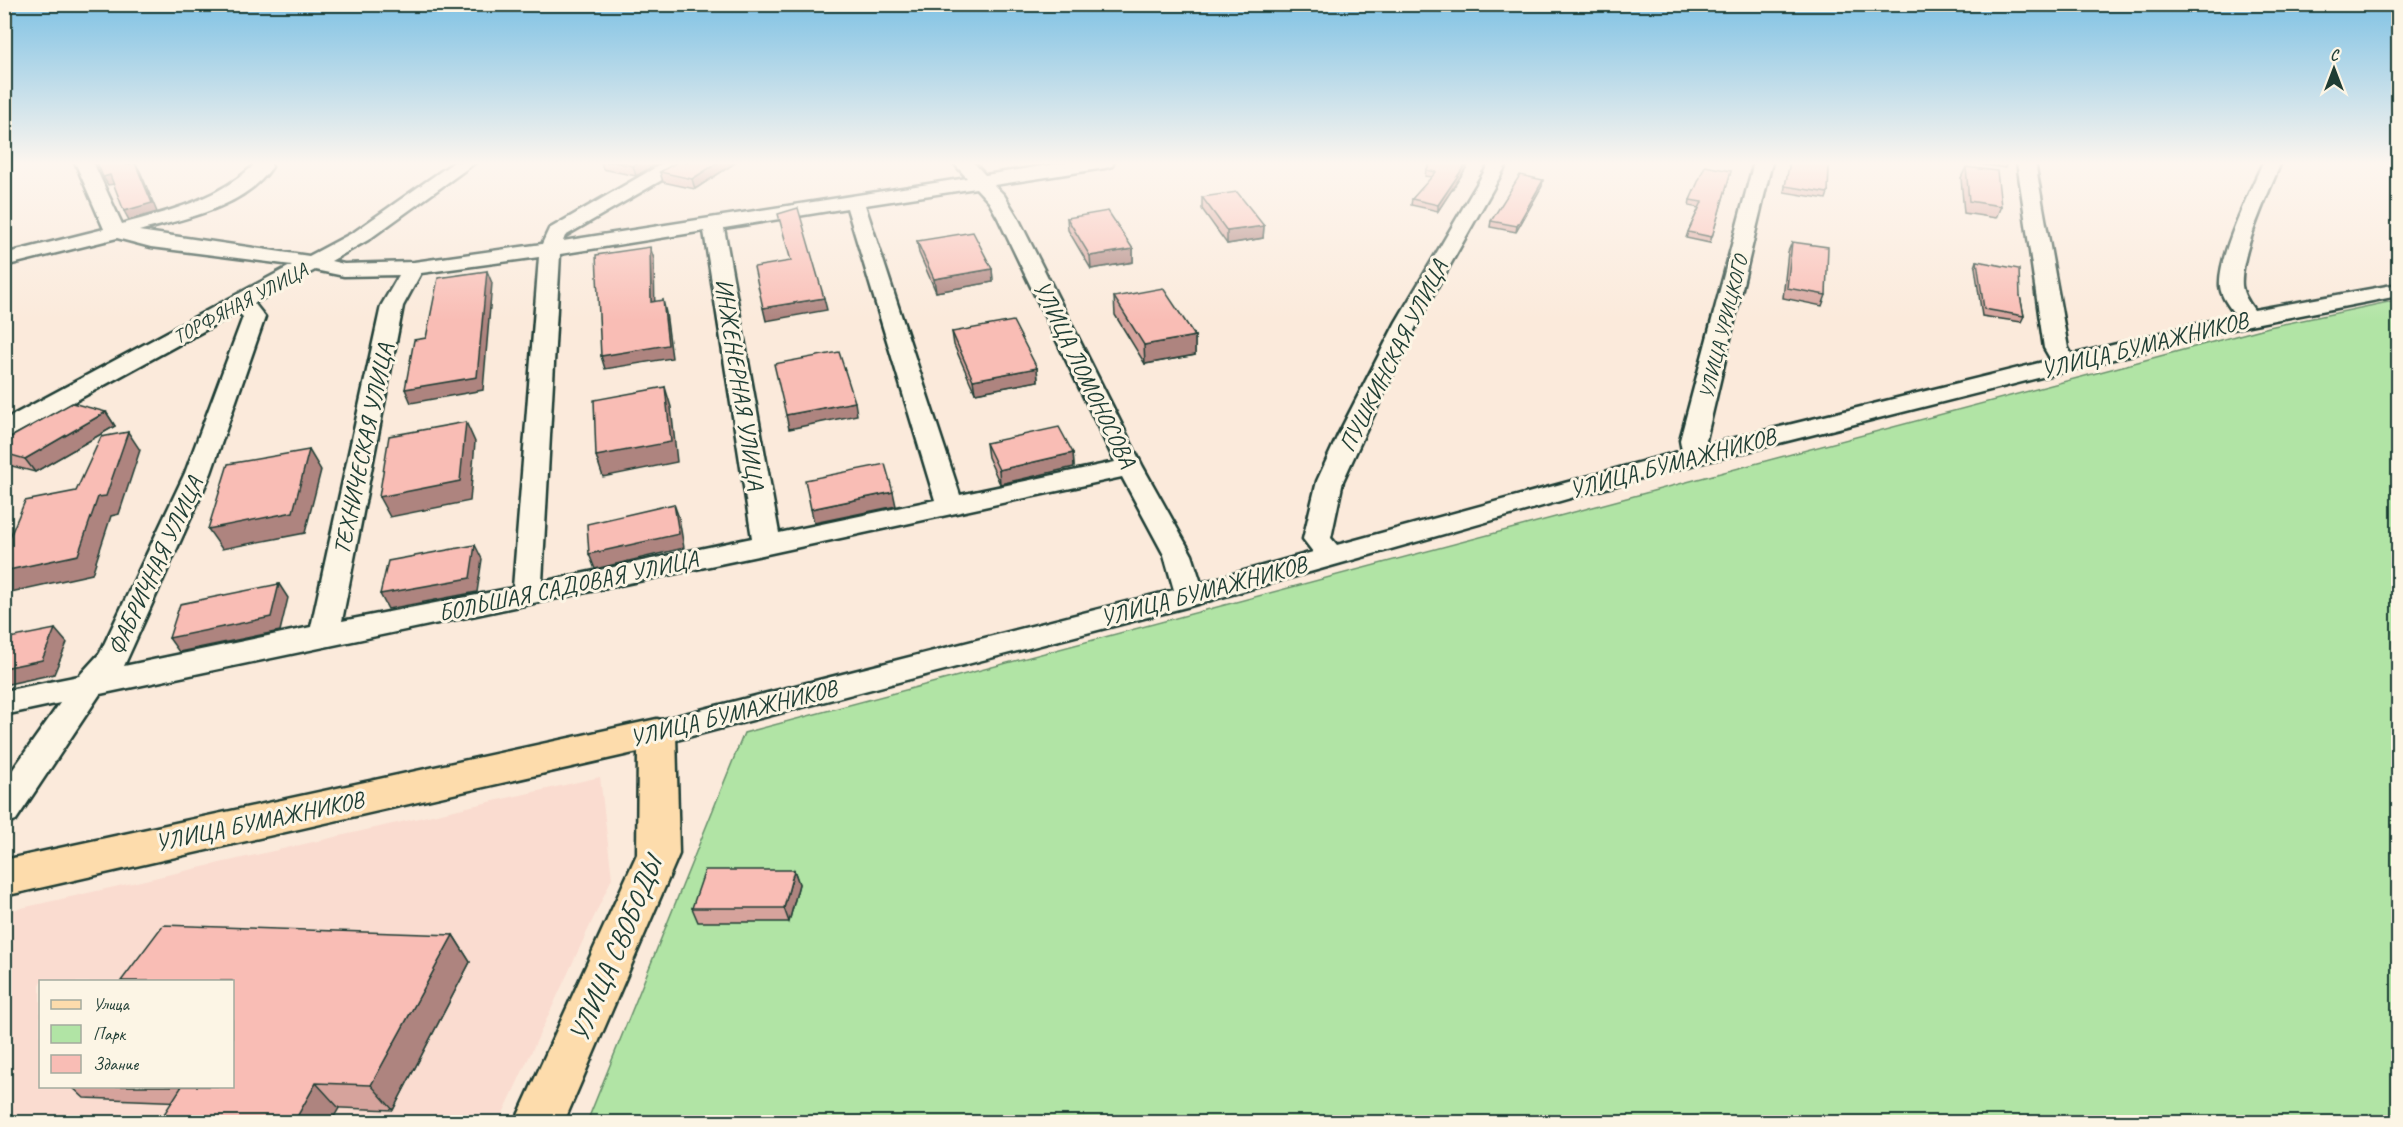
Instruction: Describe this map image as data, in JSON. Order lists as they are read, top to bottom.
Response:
{
  "streets": {
    "main road": ["УЛИЦА БУМАЖНИКОВ", "УЛИЦА СВОБОДЫ"],
    "street": [
      "ТОРФЯНАЯ УЛИЦА",
      "УЛИЦА УРИЦКОГО",
      "ПУШКИНСКАЯ УЛИЦА",
      "УЛИЦА ЛОМОНОСОВА",
      "ИНЖЕНЕРНАЯ УЛИЦА",
      "ТЕХНИЧЕСКАЯ УЛИЦА",
      "ФАБРИЧНАЯ УЛИЦА",
      "БОЛЬШАЯ САДОВАЯ УЛИЦА"
    ]
  },
  "crossings": [
    ["ТОРФЯНАЯ УЛИЦА", "ФАБРИЧНАЯ УЛИЦА"],
    ["УЛИЦА УРИЦКОГО", "УЛИЦА БУМАЖНИКОВ"],
    ["УЛИЦА БУМАЖНИКОВ", "ПУШКИНСКАЯ УЛИЦА"],
    ["УЛИЦА БУМАЖНИКОВ", "УЛИЦА ЛОМОНОСОВА"],
    ["УЛИЦА БУМАЖНИКОВ", "УЛИЦА СВОБОДЫ"],
    ["УЛИЦА ЛОМОНОСОВА", "БОЛЬШАЯ САДОВАЯ УЛИЦА"],
    ["ИНЖЕНЕРНАЯ УЛИЦА", "БОЛЬШАЯ САДОВАЯ УЛИЦА"],
    ["ТЕХНИЧЕСКАЯ УЛИЦА", "БОЛЬШАЯ САДОВАЯ УЛИЦА"],
    ["ФАБРИЧНАЯ УЛИЦА", "БОЛЬШАЯ САДОВАЯ УЛИЦА"]
  ],
  "legend": ["Улица", "Парк", "Здание"],
  "north": "top"
}
